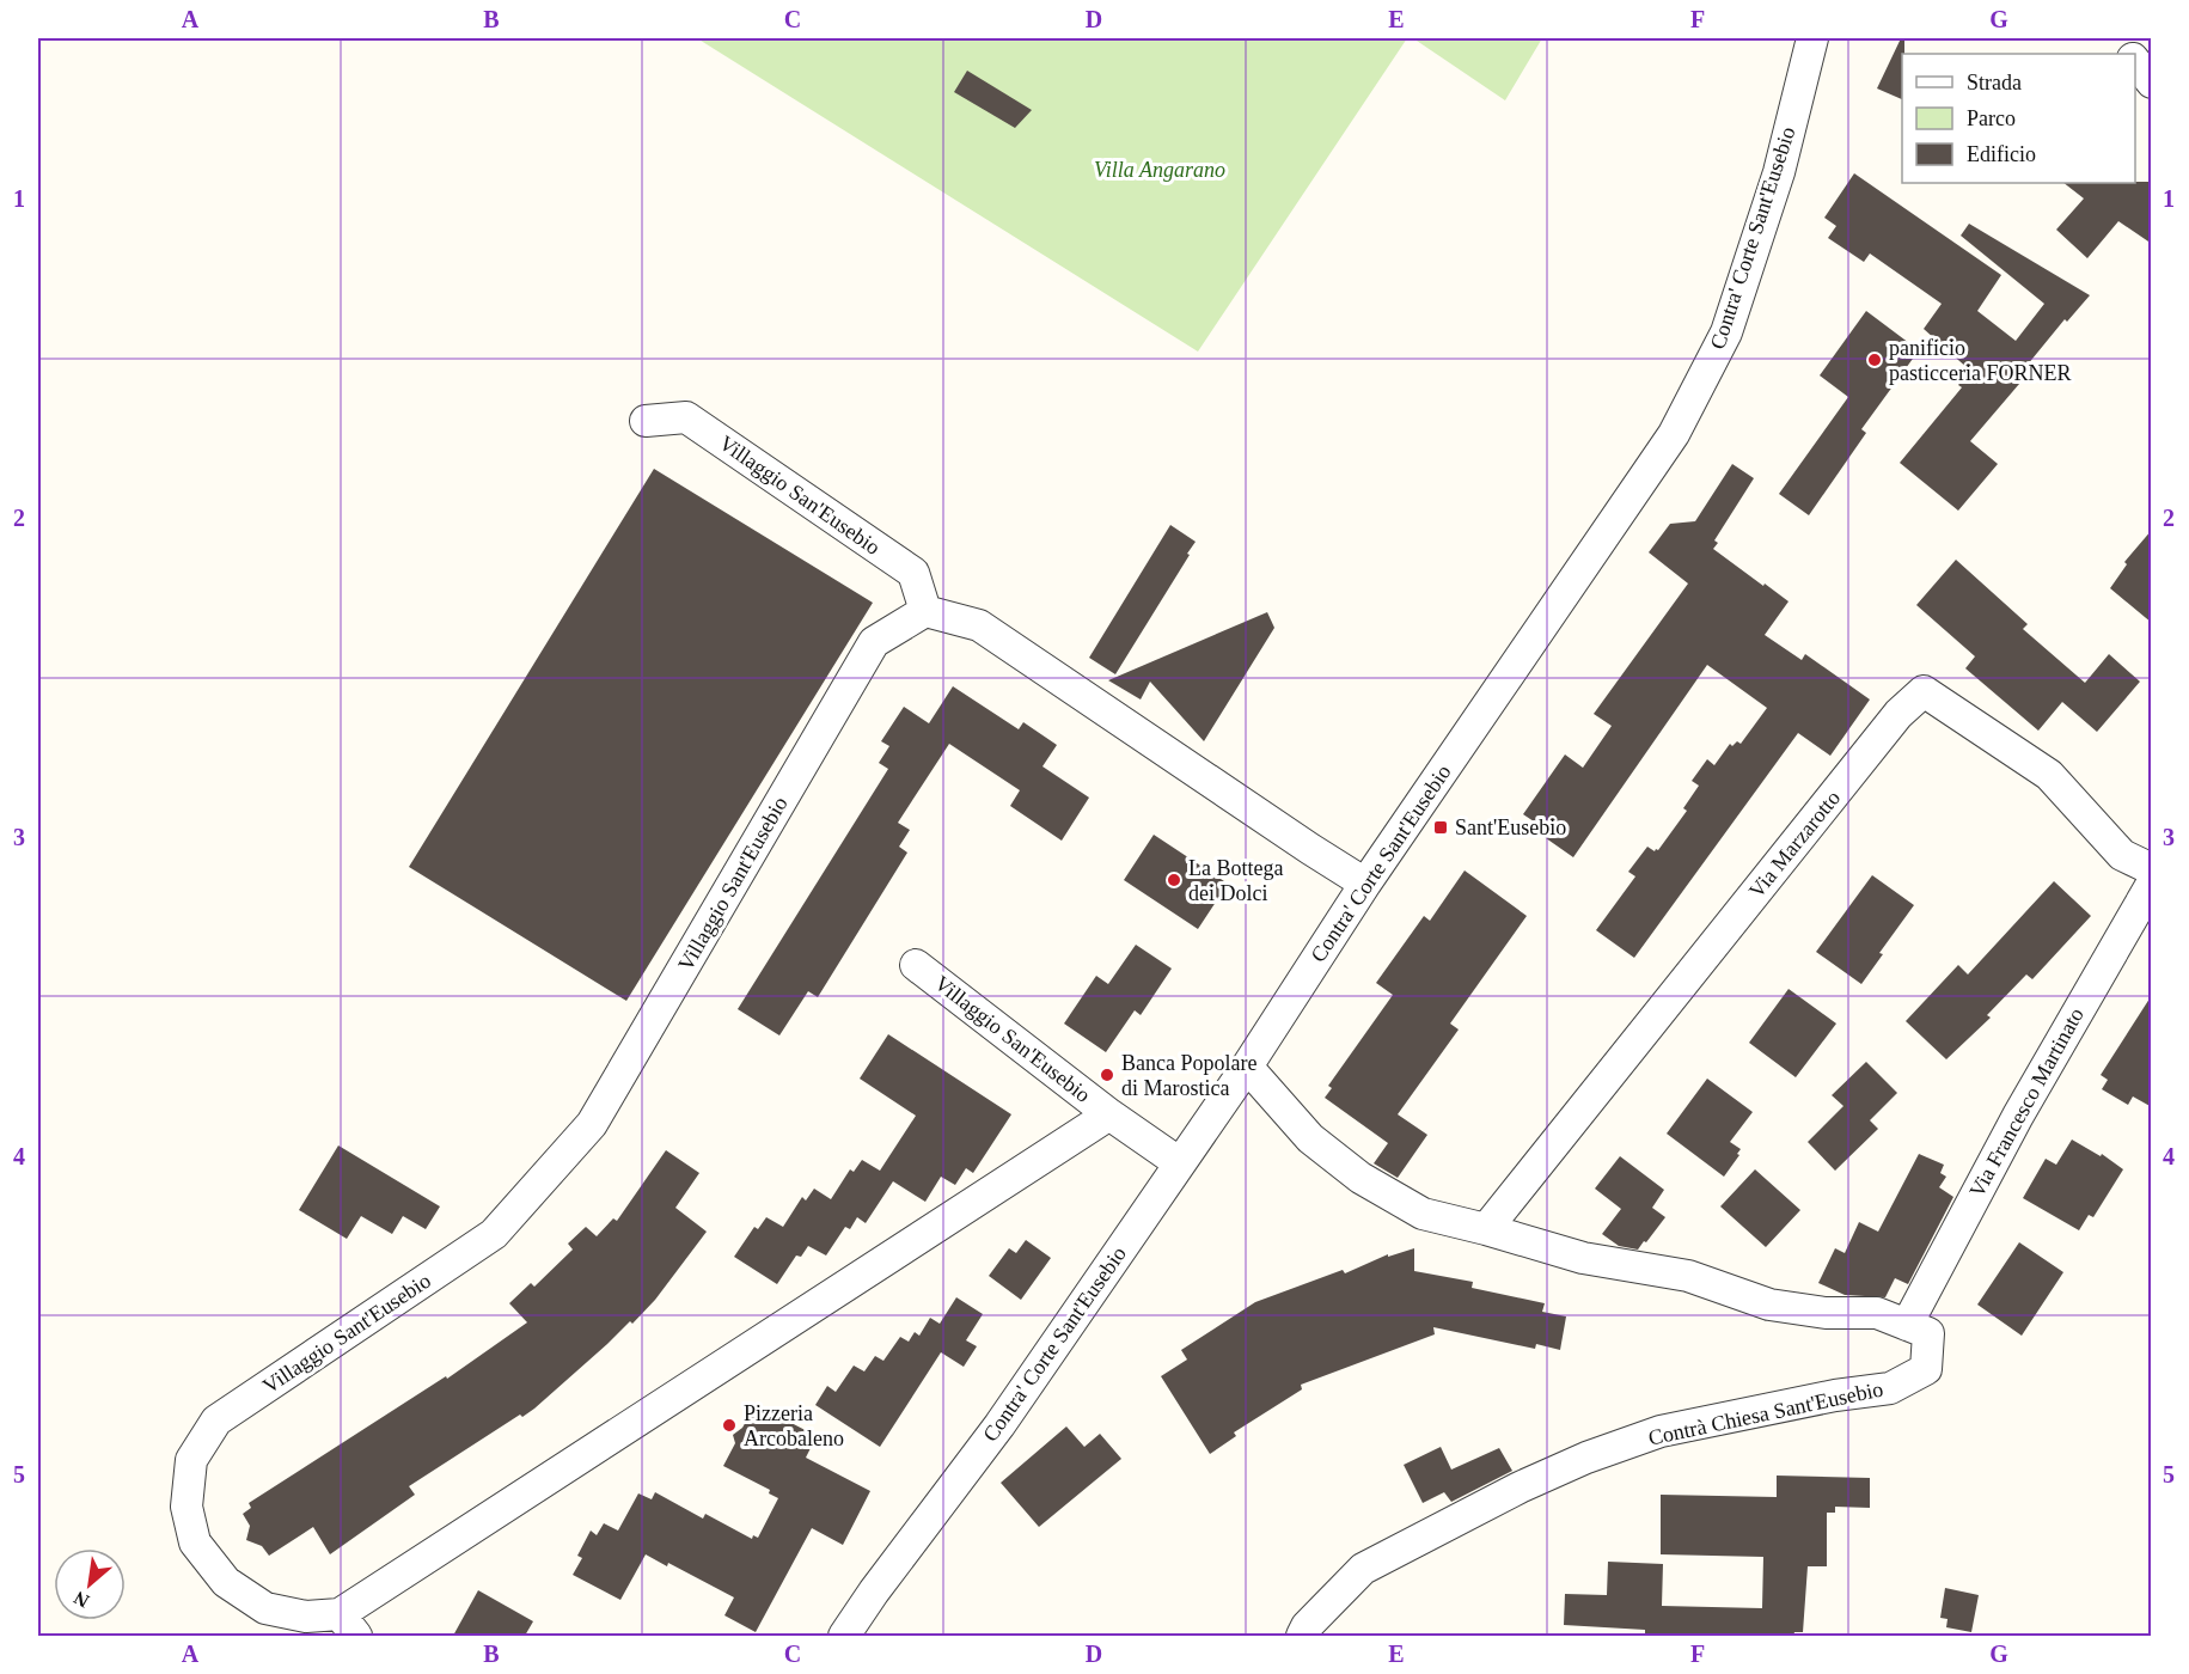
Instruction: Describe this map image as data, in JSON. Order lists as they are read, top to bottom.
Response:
{
  "streets": {
    "street": [
      "Contra' Corte Sant'Eusebio",
      "Villaggio San'Eusebio",
      "Via Marzarotto",
      "Villaggio Sant'Eusebio",
      "Via Francesco Martinato",
      "Contrà Chiesa Sant'Eusebio"
    ]
  },
  "crossings": [
    ["Contra' Corte Sant'Eusebio", "Contrà Chiesa Sant'Eusebio"],
    ["Villaggio San'Eusebio", "Villaggio Sant'Eusebio"],
    ["Via Marzarotto", "Contrà Chiesa Sant'Eusebio"],
    ["Via Francesco Martinato", "Contrà Chiesa Sant'Eusebio"]
  ],
  "parks": ["Villa Angarano"],
  "places": {
    "other": [
      "panificio pasticceria FORNER",
      "La Bottega dei Dolci",
      "Banca Popolare di Marostica",
      "Pizzeria Arcobaleno"
    ],
    "transit": ["Sant'Eusebio"]
  },
  "legend": ["Strada", "Parco", "Edificio"],
  "north": "bottom left",
  "grid": {
    "columns": [
      "A",
      "B",
      "C",
      "D",
      "E",
      "F",
      "G"
    ],
    "rows": [
      "1",
      "2",
      "3",
      "4",
      "5"
    ]
  }
}
